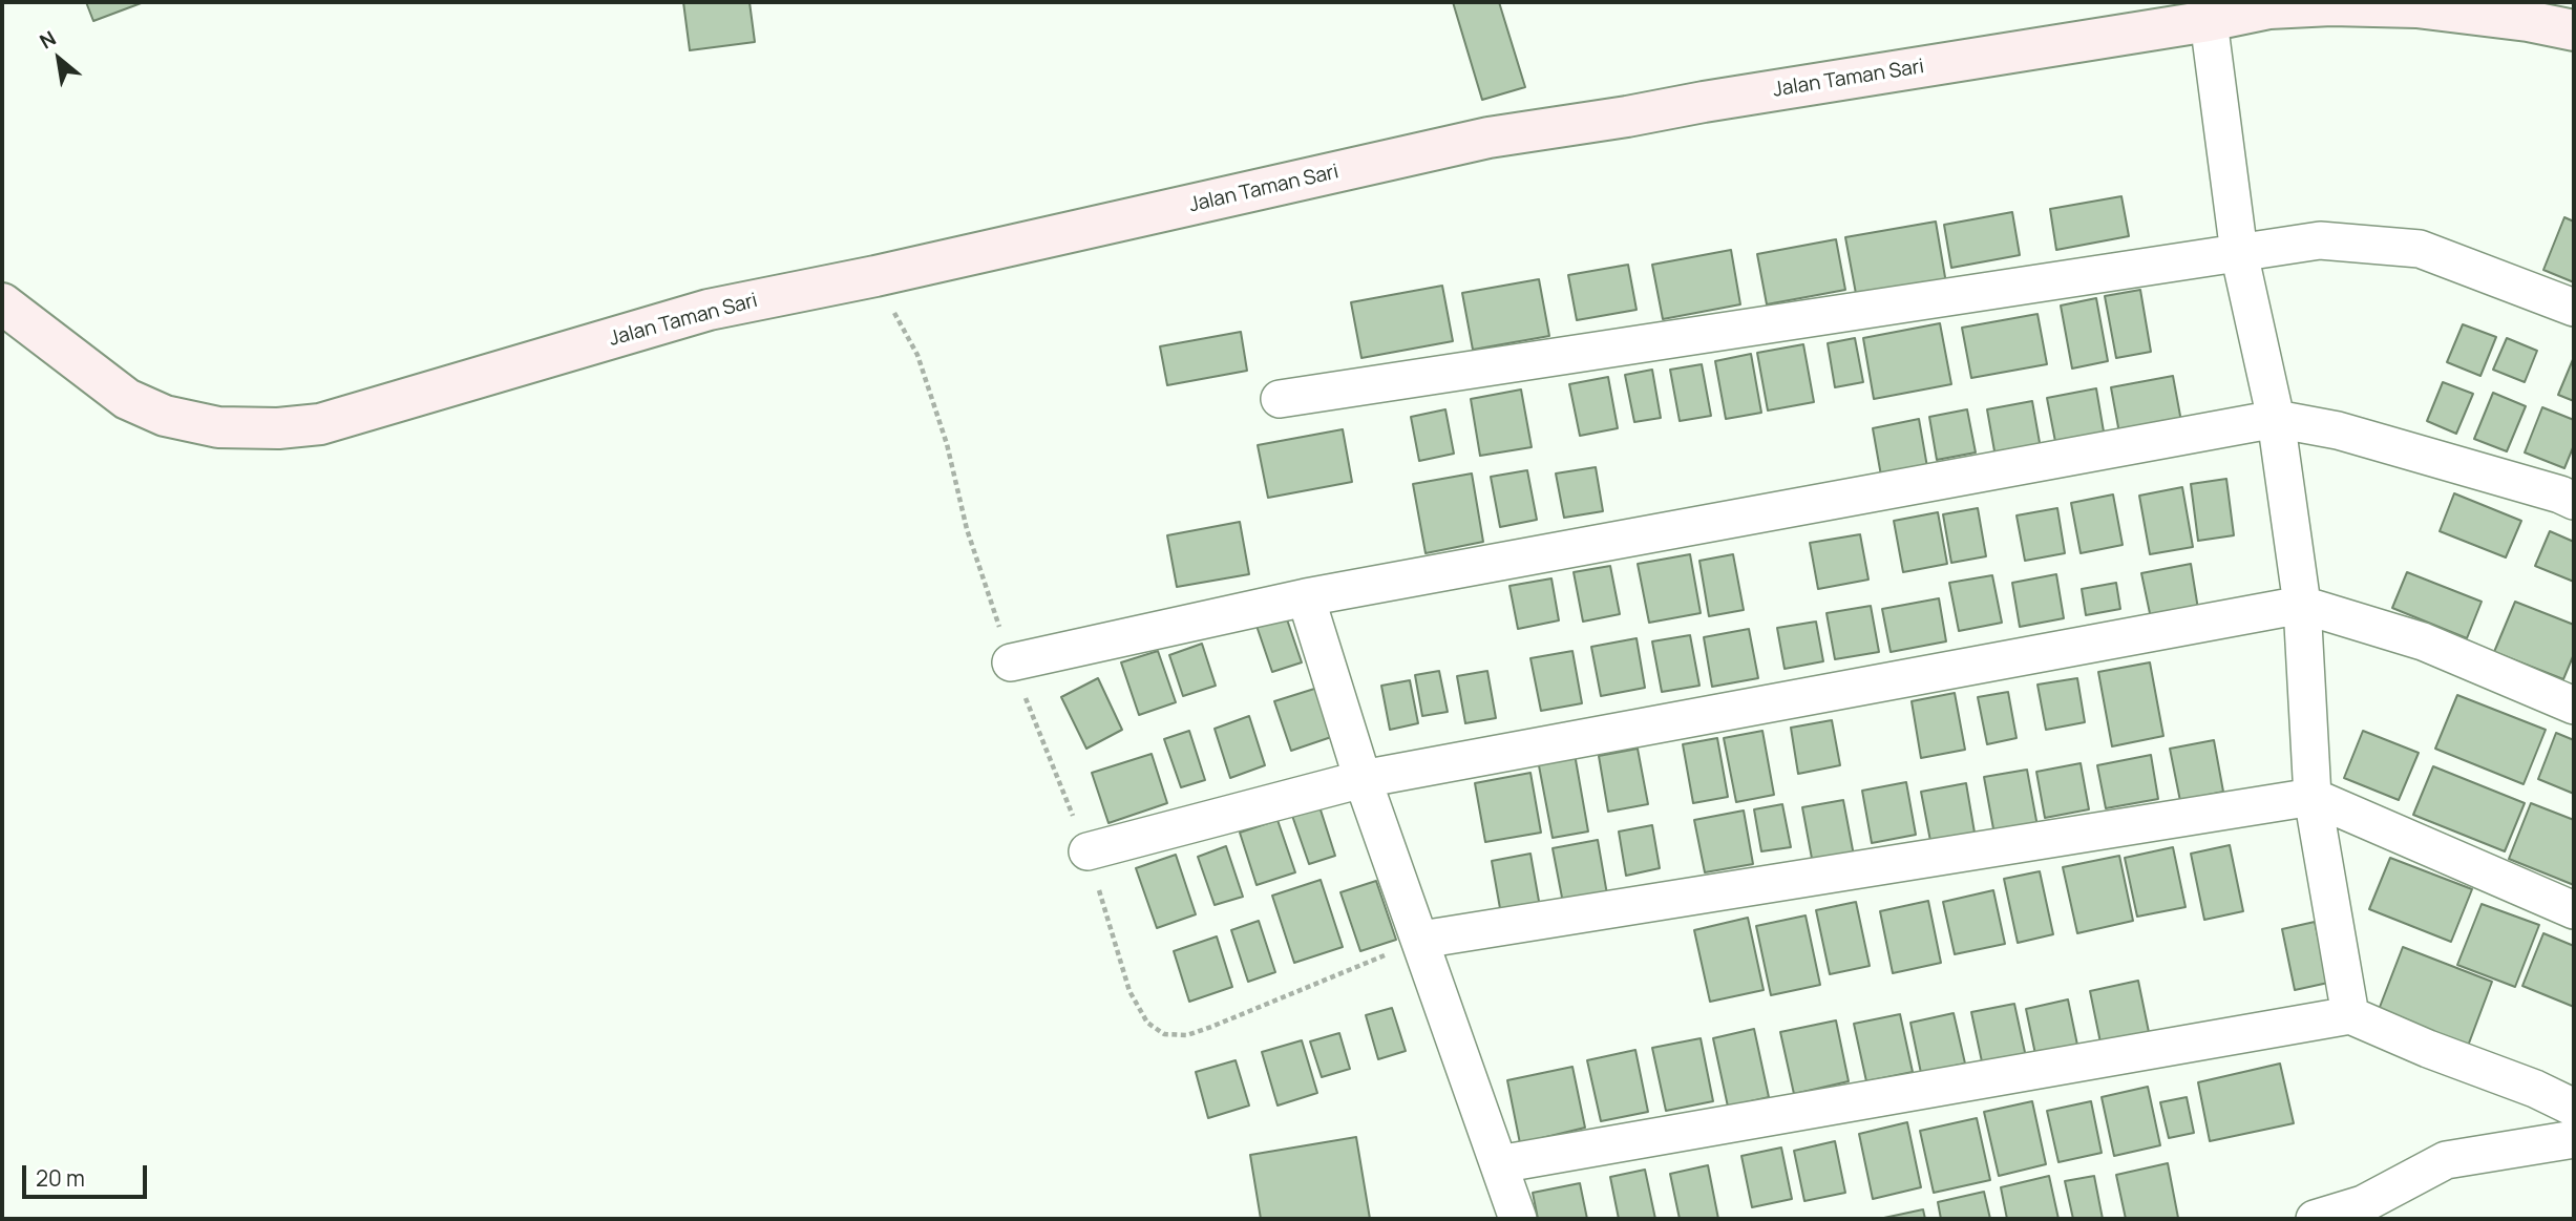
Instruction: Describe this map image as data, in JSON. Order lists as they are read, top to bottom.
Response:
{
  "streets": {
    "street": ["Jalan Taman Sari"]
  },
  "scale_bar": "20 m",
  "north": "top left"
}
